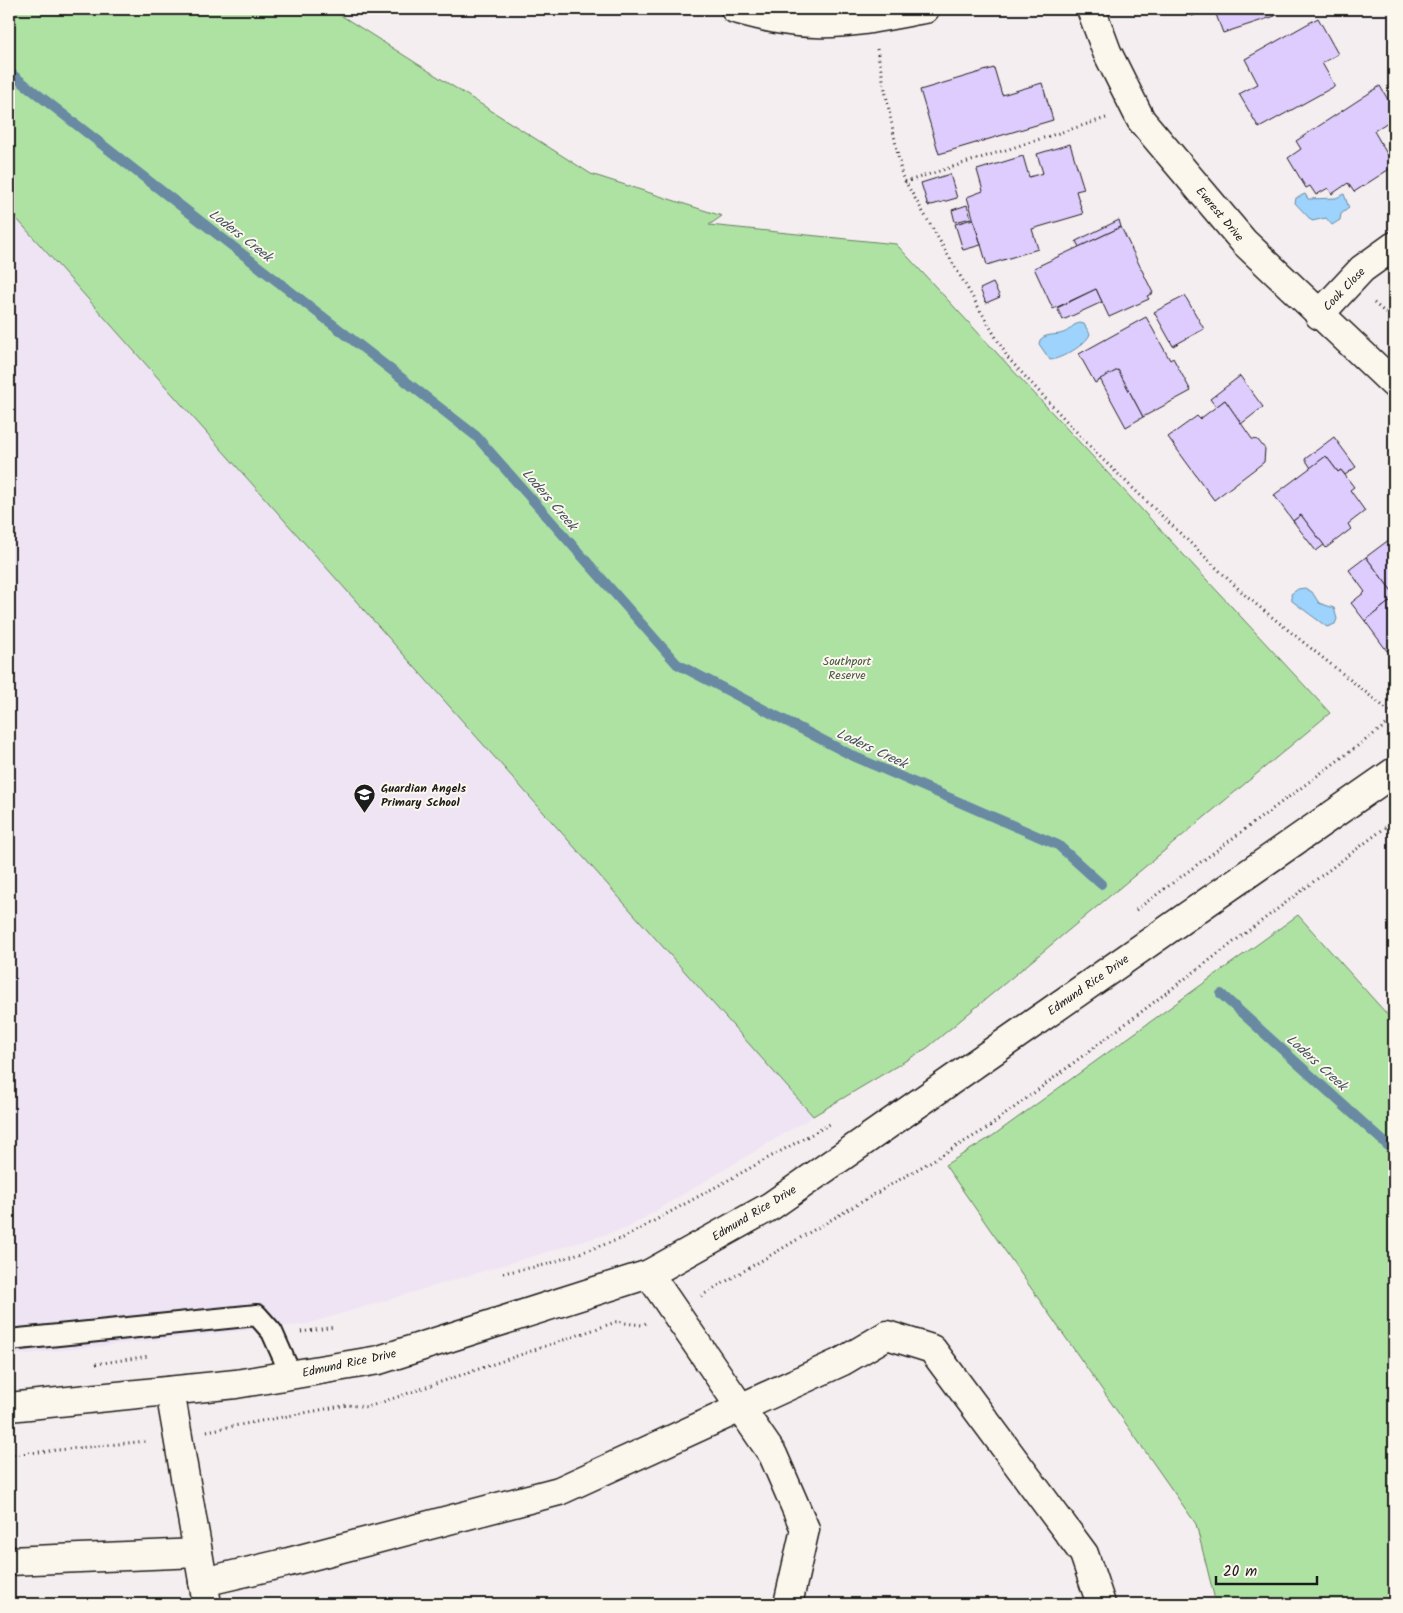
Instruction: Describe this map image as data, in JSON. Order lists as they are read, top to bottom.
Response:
{
  "streets": {
    "street": ["Everest Drive", "Cook Close", "Edmund Rice Drive"]
  },
  "crossings": [
    ["Everest Drive", "Cook Close"]
  ],
  "water": ["Loders Creek"],
  "parks": ["Southport Reserve"],
  "places": {
    "school or university": ["Guardian Angels Primary School"]
  },
  "scale_bar": "20 m"
}
